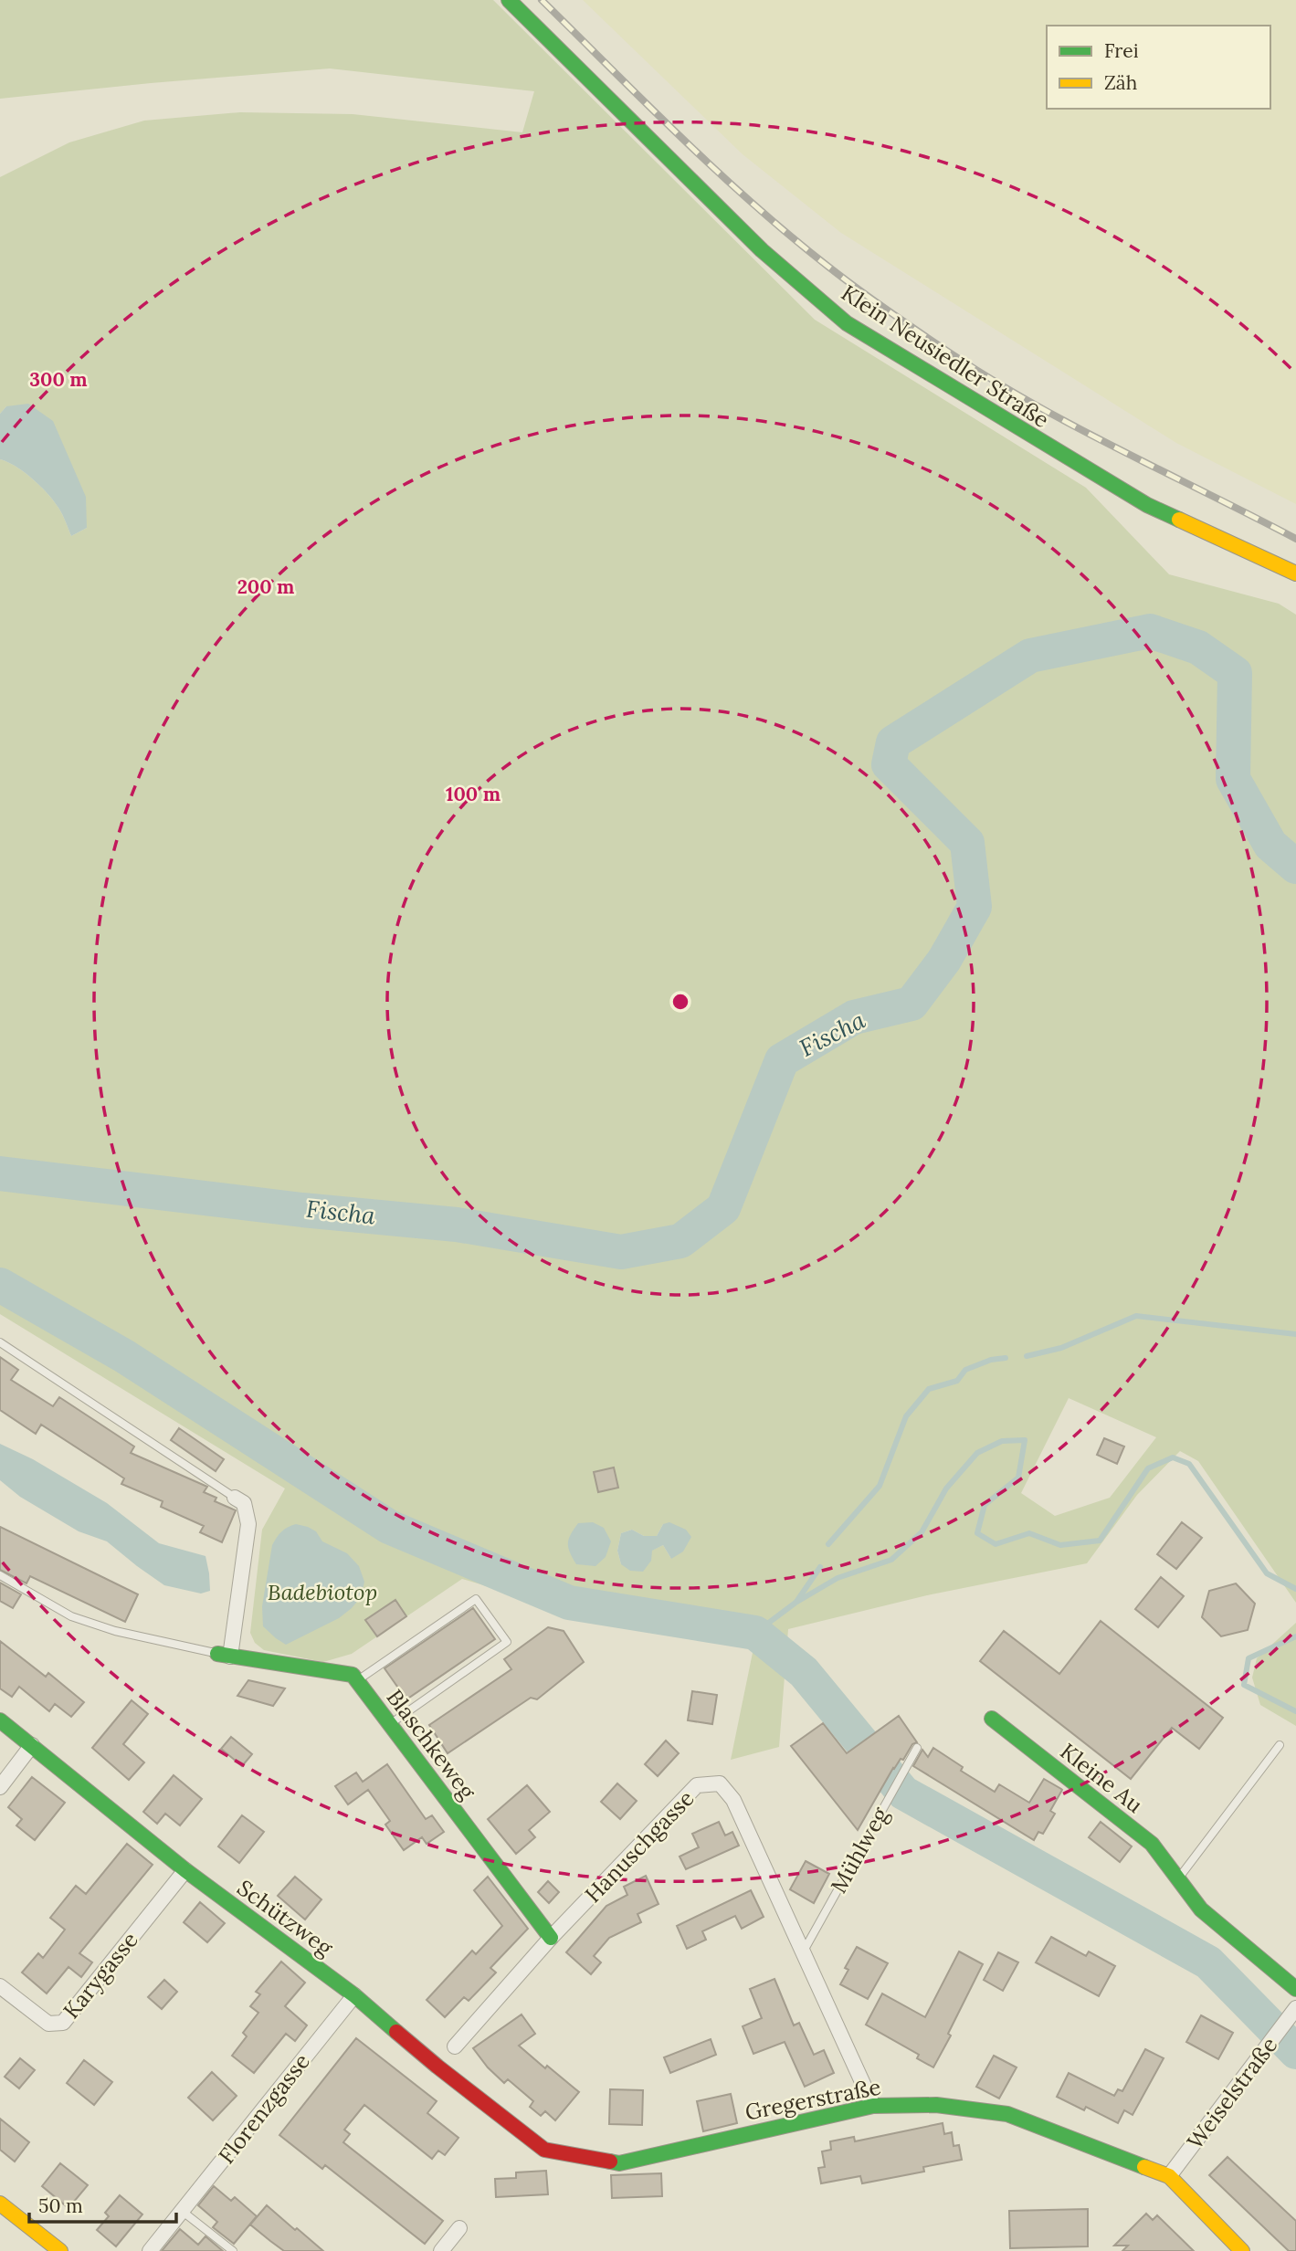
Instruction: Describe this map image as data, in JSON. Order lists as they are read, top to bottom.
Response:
{
  "streets": {
    "street": [
      "Klein Neusiedler Straße",
      "Blaschkeweg",
      "Kleine Au",
      "Hanuschgasse",
      "Schützweg",
      "Karygasse",
      "Weiselstraße",
      "Gregerstraße",
      "Florenzgasse"
    ],
    "lane": ["Mühlweg"]
  },
  "crossings": [
    ["Blaschkeweg", "Hanuschgasse"],
    ["Hanuschgasse", "Mühlweg"],
    ["Hanuschgasse", "Gregerstraße"],
    ["Schützweg", "Karygasse"],
    ["Schützweg", "Gregerstraße"],
    ["Schützweg", "Florenzgasse"],
    ["Weiselstraße", "Gregerstraße"]
  ],
  "water": ["Fischa"],
  "parks": ["Badebiotop"],
  "legend": ["Frei", "Zäh"],
  "scale_bar": "50 m",
  "rings": ["300 m", "200 m", "100 m"]
}
